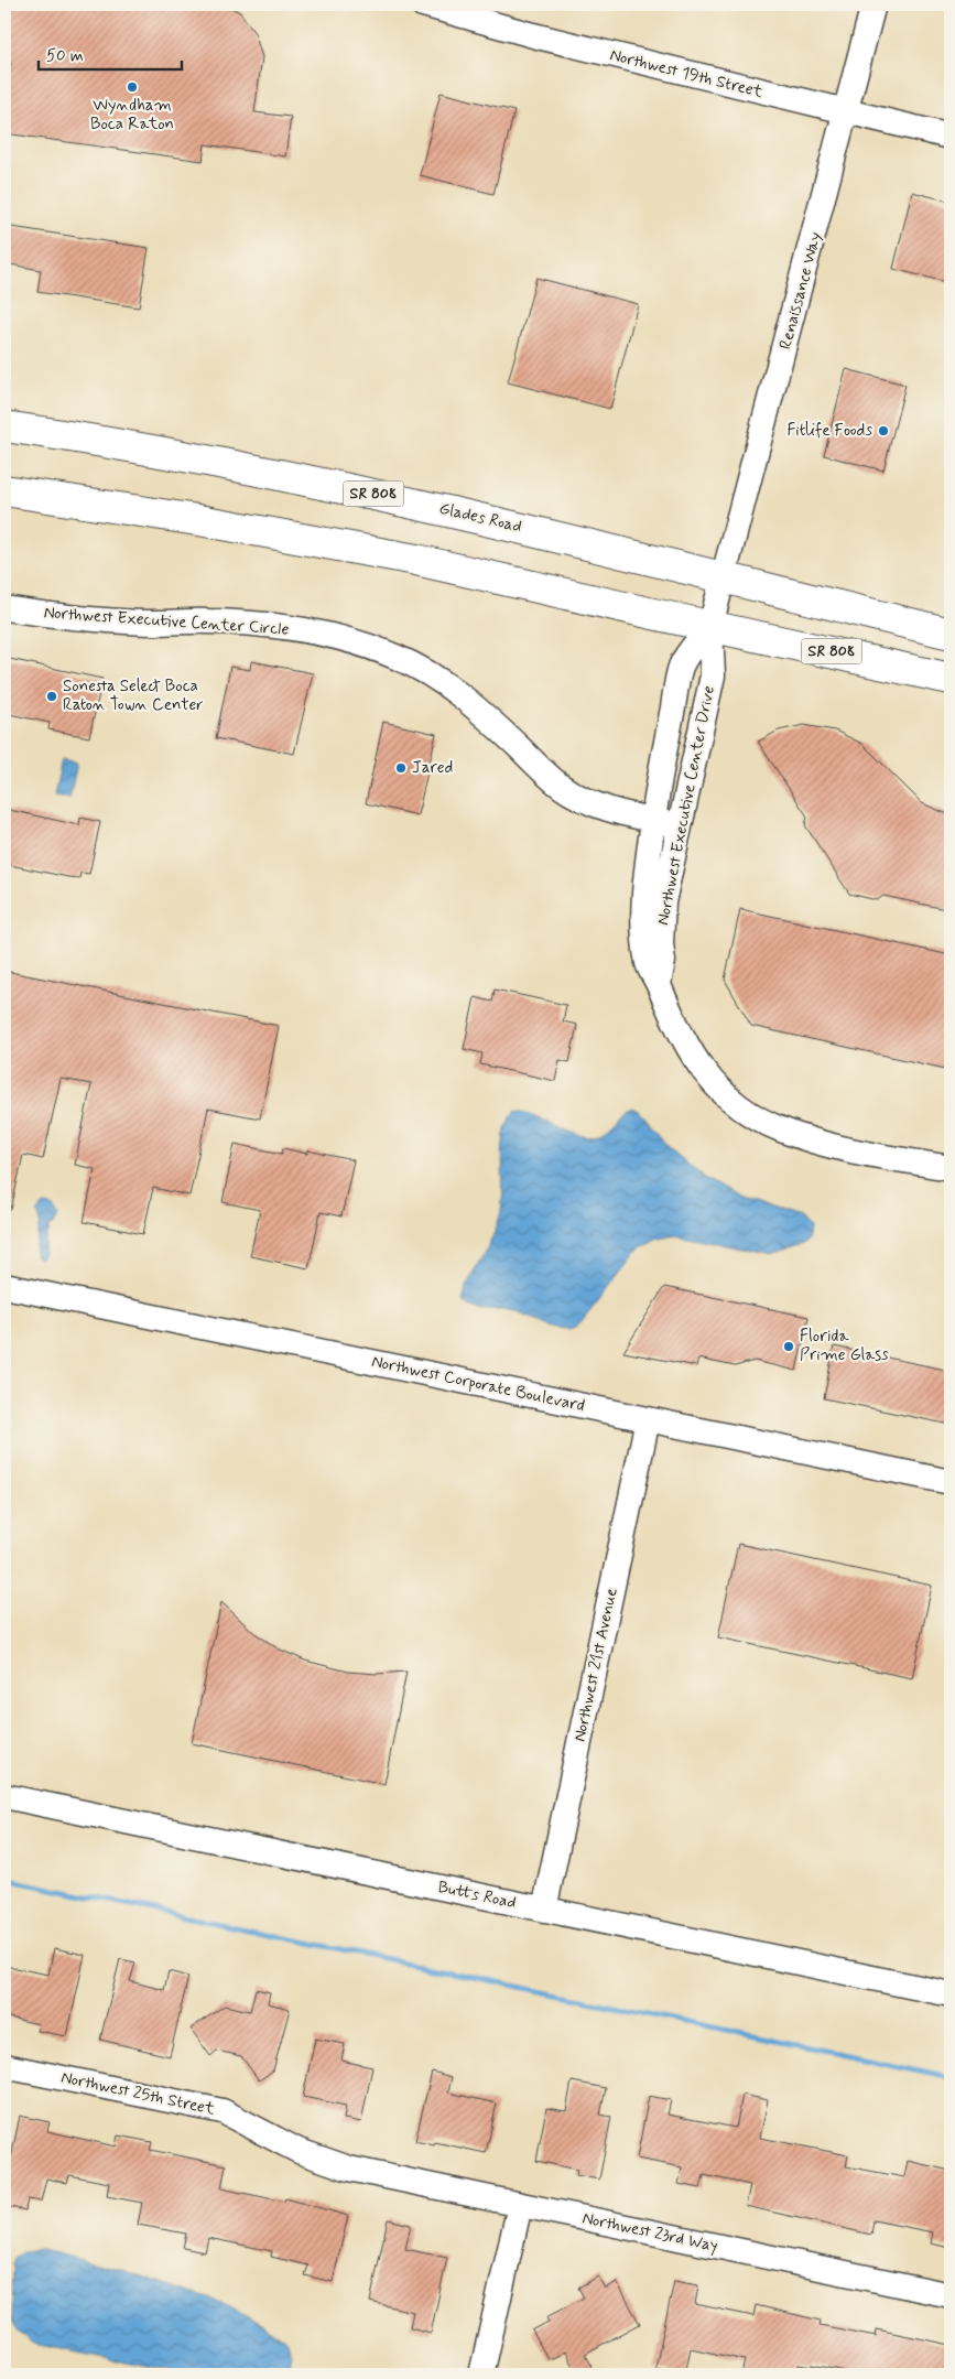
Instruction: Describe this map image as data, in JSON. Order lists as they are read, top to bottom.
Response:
{
  "streets": {
    "main road": ["SR 808", "Glades Road"],
    "street": [
      "Northwest 19th Street",
      "Renaissance Way",
      "Northwest Executive Center Circle",
      "Northwest Executive Center Drive",
      "Northwest Corporate Boulevard",
      "Northwest 21st Avenue",
      "Butts Road",
      "Northwest 25th Street",
      "Northwest 23rd Way"
    ]
  },
  "crossings": [
    ["Northwest 19th Street", "Renaissance Way"],
    ["Renaissance Way", "Glades Road"],
    ["Renaissance Way", "Northwest Executive Center Drive"],
    ["SR 808", "Northwest Executive Center Drive"],
    ["Glades Road", "Northwest Executive Center Drive"],
    ["Northwest Executive Center Circle", "Northwest Executive Center Drive"],
    ["Northwest Corporate Boulevard", "Northwest 21st Avenue"],
    ["Northwest 21st Avenue", "Butts Road"],
    ["Northwest 25th Street", "Northwest 23rd Way"]
  ],
  "places": [
    "Wyndham Boca Raton",
    "Fitlife Foods",
    "Sonesta Select Boca Raton Town Center",
    "Jared",
    "Florida Prime Glass"
  ],
  "scale_bar": "50 m"
}
